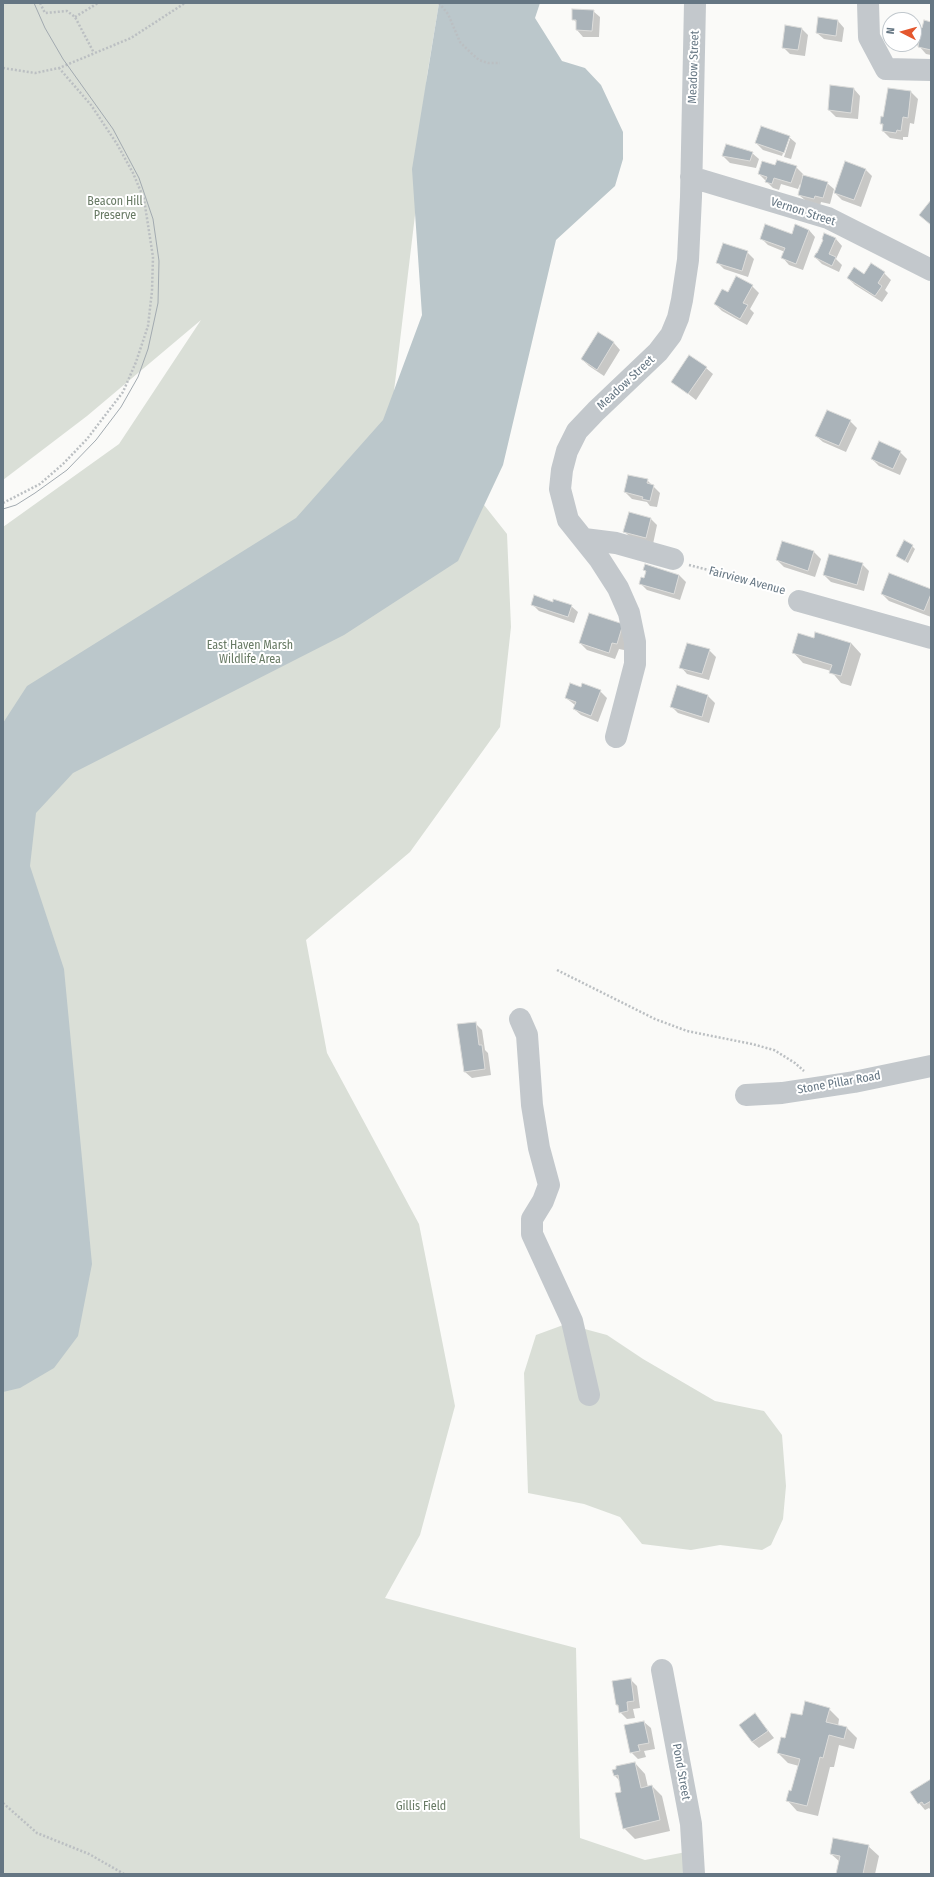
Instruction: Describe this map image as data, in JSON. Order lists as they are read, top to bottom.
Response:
{
  "streets": {
    "street": [
      "Meadow Street",
      "Vernon Street",
      "Fairview Avenue",
      "Stone Pillar Road",
      "Pond Street"
    ]
  },
  "crossings": [
    ["Meadow Street", "Vernon Street"]
  ],
  "parks": ["Beacon Hill Preserve", "East Haven Marsh Wildlife Area", "Gillis Field"],
  "north": "left"
}
